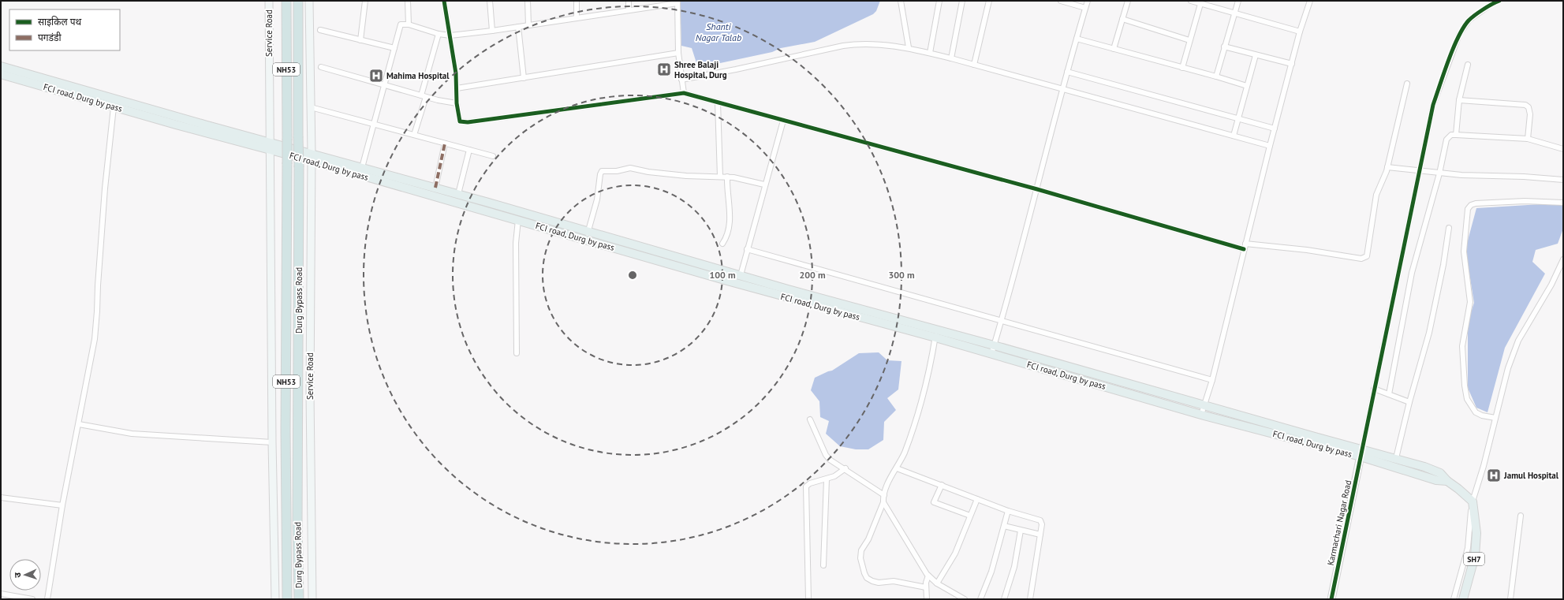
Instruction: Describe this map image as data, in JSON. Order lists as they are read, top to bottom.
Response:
{
  "streets": {
    "highway": ["NH53", "Durg Bypass Road"],
    "main road": ["FCI road, Durg by pass", "SH7"],
    "street": ["Service Road", "Karmachari Nagar Road"]
  },
  "crossings": [
    ["Service Road", "FCI road, Durg by pass"],
    ["FCI road, Durg by pass", "Karmachari Nagar Road"]
  ],
  "water": ["Shanti Nagar Talab"],
  "places": {
    "hospital": ["Shree Balaji Hospital, Durg", "Mahima Hospital", "Jamul Hospital"]
  },
  "legend": ["साइकिल पथ", "पगडंडी"],
  "north": "left",
  "rings": ["100 m", "200 m", "300 m"]
}
